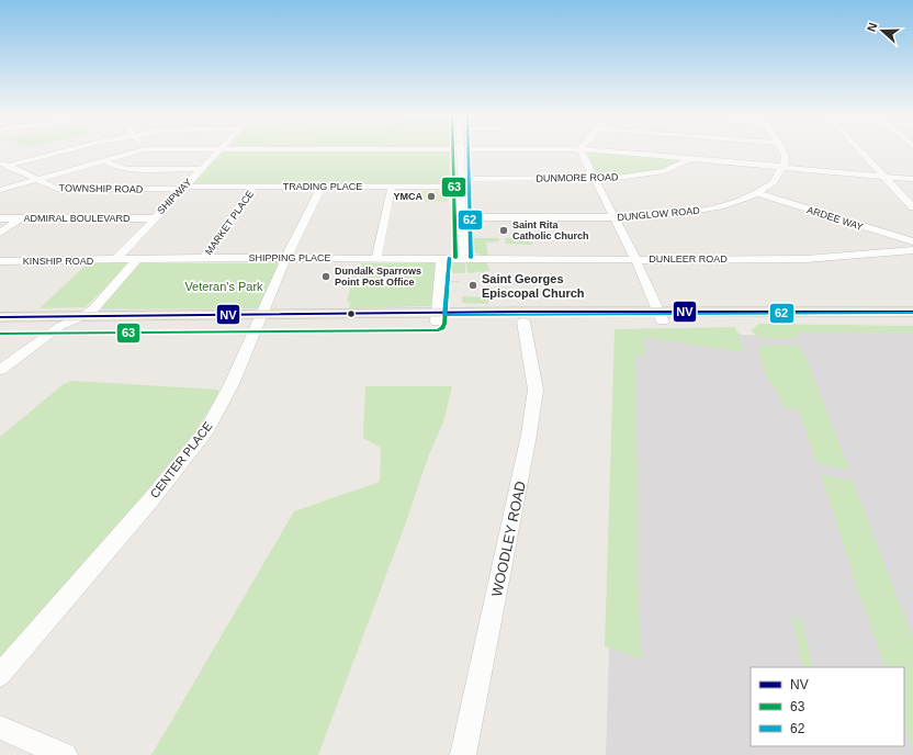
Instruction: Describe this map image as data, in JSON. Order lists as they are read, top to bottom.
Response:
{
  "streets": {
    "street": [
      "DUNMORE ROAD",
      "TRADING PLACE",
      "TOWNSHIP ROAD",
      "SHIPWAY",
      "DUNGLOW ROAD",
      "ADMIRAL BOULEVARD",
      "ARDEE WAY",
      "MARKET PLACE",
      "SHIPPING PLACE",
      "DUNLEER ROAD",
      "KINSHIP ROAD",
      "CENTER PLACE",
      "WOODLEY ROAD"
    ]
  },
  "crossings": [
    ["DUNMORE ROAD", "TRADING PLACE"],
    ["TRADING PLACE", "TOWNSHIP ROAD"],
    ["TRADING PLACE", "SHIPWAY"],
    ["TRADING PLACE", "MARKET PLACE"],
    ["TRADING PLACE", "CENTER PLACE"],
    ["TOWNSHIP ROAD", "SHIPWAY"],
    ["SHIPWAY", "ADMIRAL BOULEVARD"],
    ["SHIPWAY", "SHIPPING PLACE"],
    ["SHIPWAY", "KINSHIP ROAD"],
    ["DUNGLOW ROAD", "ARDEE WAY"],
    ["MARKET PLACE", "SHIPPING PLACE"],
    ["SHIPPING PLACE", "DUNLEER ROAD"],
    ["SHIPPING PLACE", "KINSHIP ROAD"],
    ["SHIPPING PLACE", "CENTER PLACE"]
  ],
  "parks": ["Veteran's Park"],
  "places": [
    "YMCA",
    "Saint Rita Catholic Church",
    "Dundalk Sparrows Point Post Office",
    "Saint Georges Episcopal Church"
  ],
  "lines": ["transit line 63", "transit line 62", "transit line NV"],
  "legend": ["NV", "63", "62"],
  "north": "left"
}
